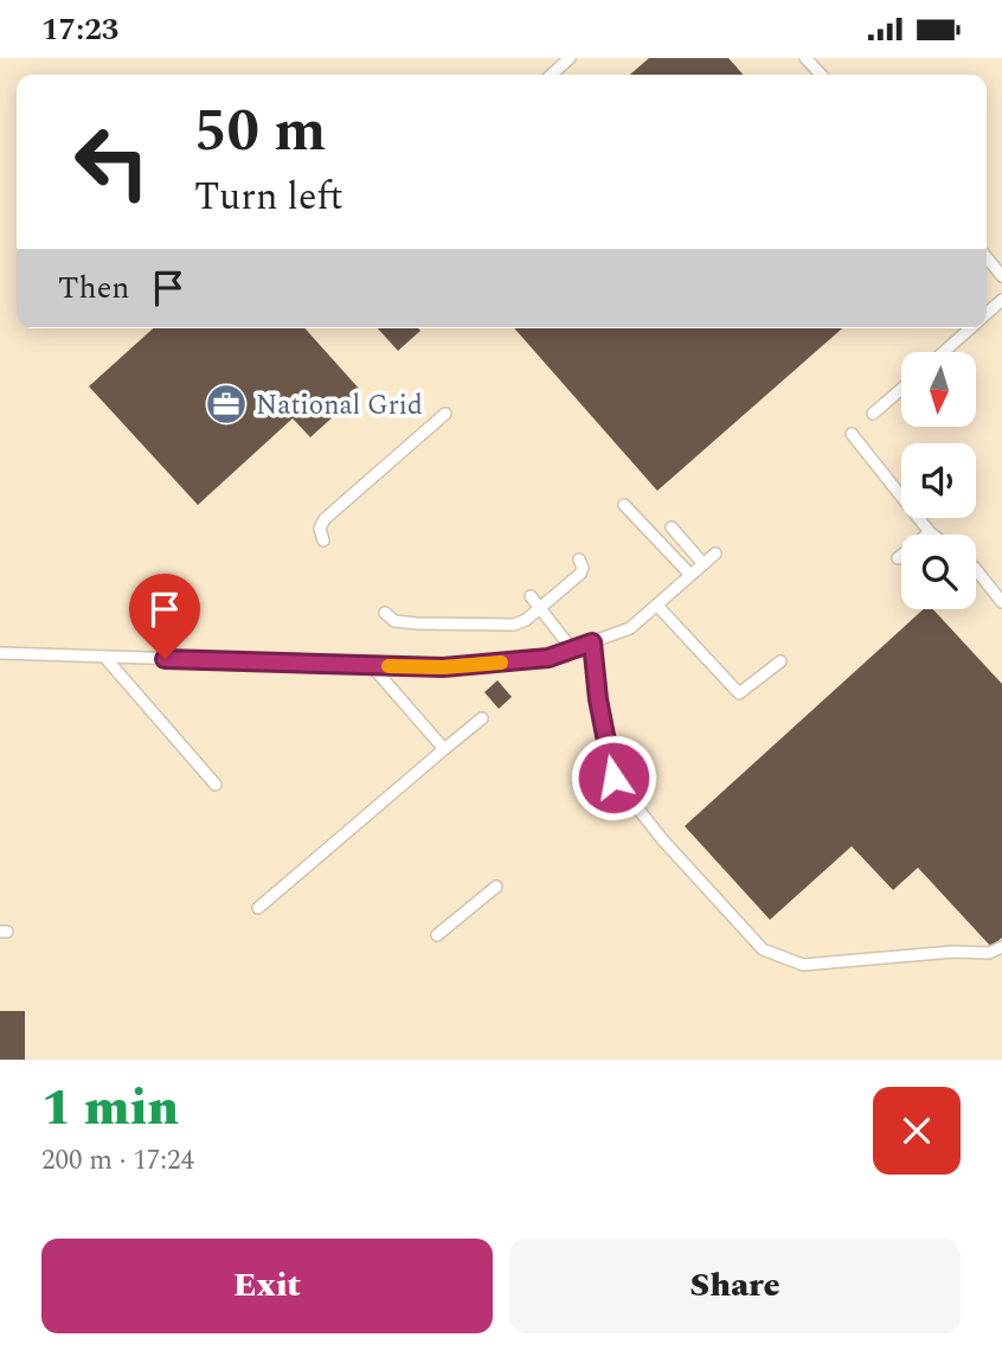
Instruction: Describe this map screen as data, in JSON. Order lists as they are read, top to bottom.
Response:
{
  "places": {
    "office": ["National Grid"]
  },
  "north": "bottom",
  "page": {
    "status": "17:23",
    "turn": ["50 m", "Turn left"],
    "then": "Then",
    "heading": ["1 min", "200 m · 17:24"],
    "buttons": ["Exit", "Share"]
  }
}
